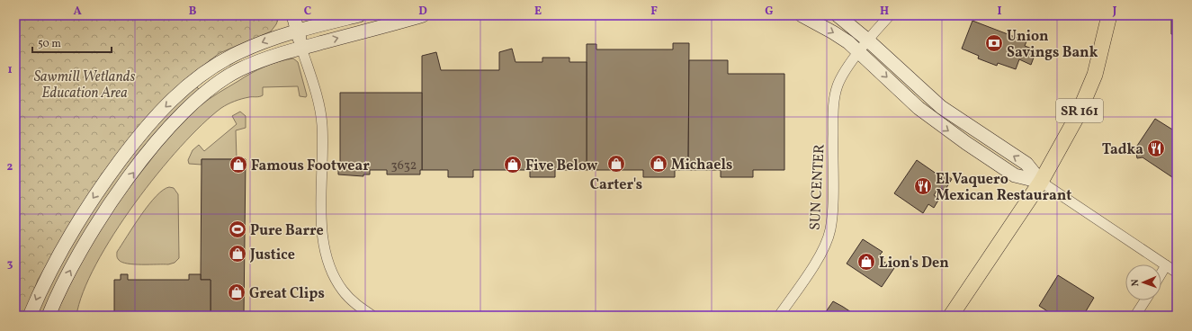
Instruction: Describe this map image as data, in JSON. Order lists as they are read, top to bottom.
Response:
{
  "streets": {
    "main road": ["SR 161"],
    "street": ["SUN CENTER"]
  },
  "parks": ["Sawmill Wetlands Education Area"],
  "places": {
    "bank": ["Union Savings Bank"],
    "restaurant": ["Tadka", "El Vaquero Mexican Restaurant"],
    "shop": [
      "Carter's",
      "Michaels",
      "Famous Footwear",
      "Five Below",
      "Justice",
      "Lion's Den",
      "Great Clips"
    ],
    "sports": ["Pure Barre"]
  },
  "house_numbers": ["3632"],
  "scale_bar": "50 m",
  "north": "left",
  "grid": {
    "columns": [
      "A",
      "B",
      "C",
      "D",
      "E",
      "F",
      "G",
      "H",
      "I",
      "J"
    ],
    "rows": ["1", "2", "3"]
  }
}
